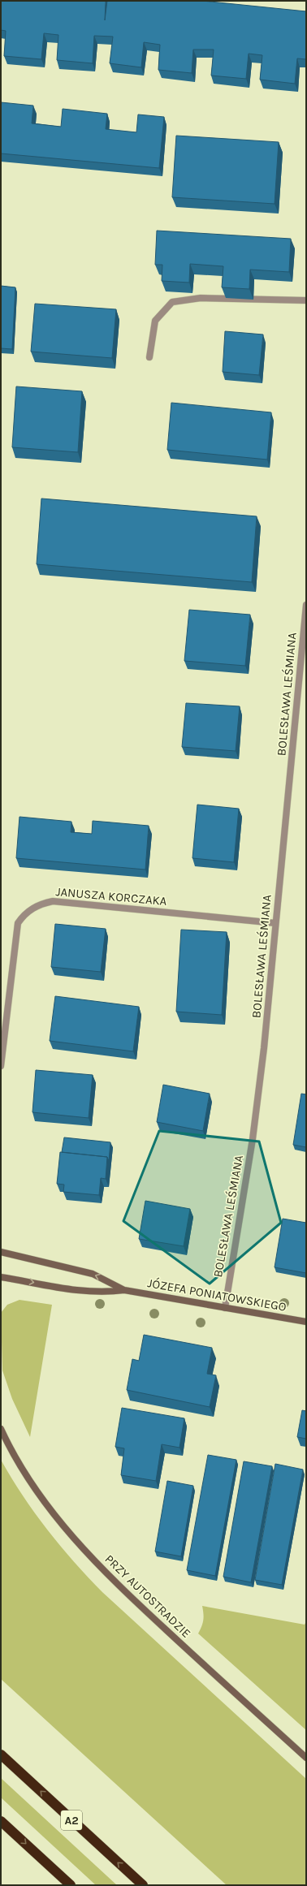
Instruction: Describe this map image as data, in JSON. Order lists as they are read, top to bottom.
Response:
{
  "streets": {
    "highway": ["A2"],
    "street": [
      "BOLESŁAWA LEŚMIANA",
      "JANUSZA KORCZAKA",
      "JÓZEFA PONIATOWSKIEGO",
      "PRZY AUTOSTRADZIE"
    ]
  },
  "crossings": [
    ["BOLESŁAWA LEŚMIANA", "JANUSZA KORCZAKA"],
    ["BOLESŁAWA LEŚMIANA", "JÓZEFA PONIATOWSKIEGO"]
  ]
}
